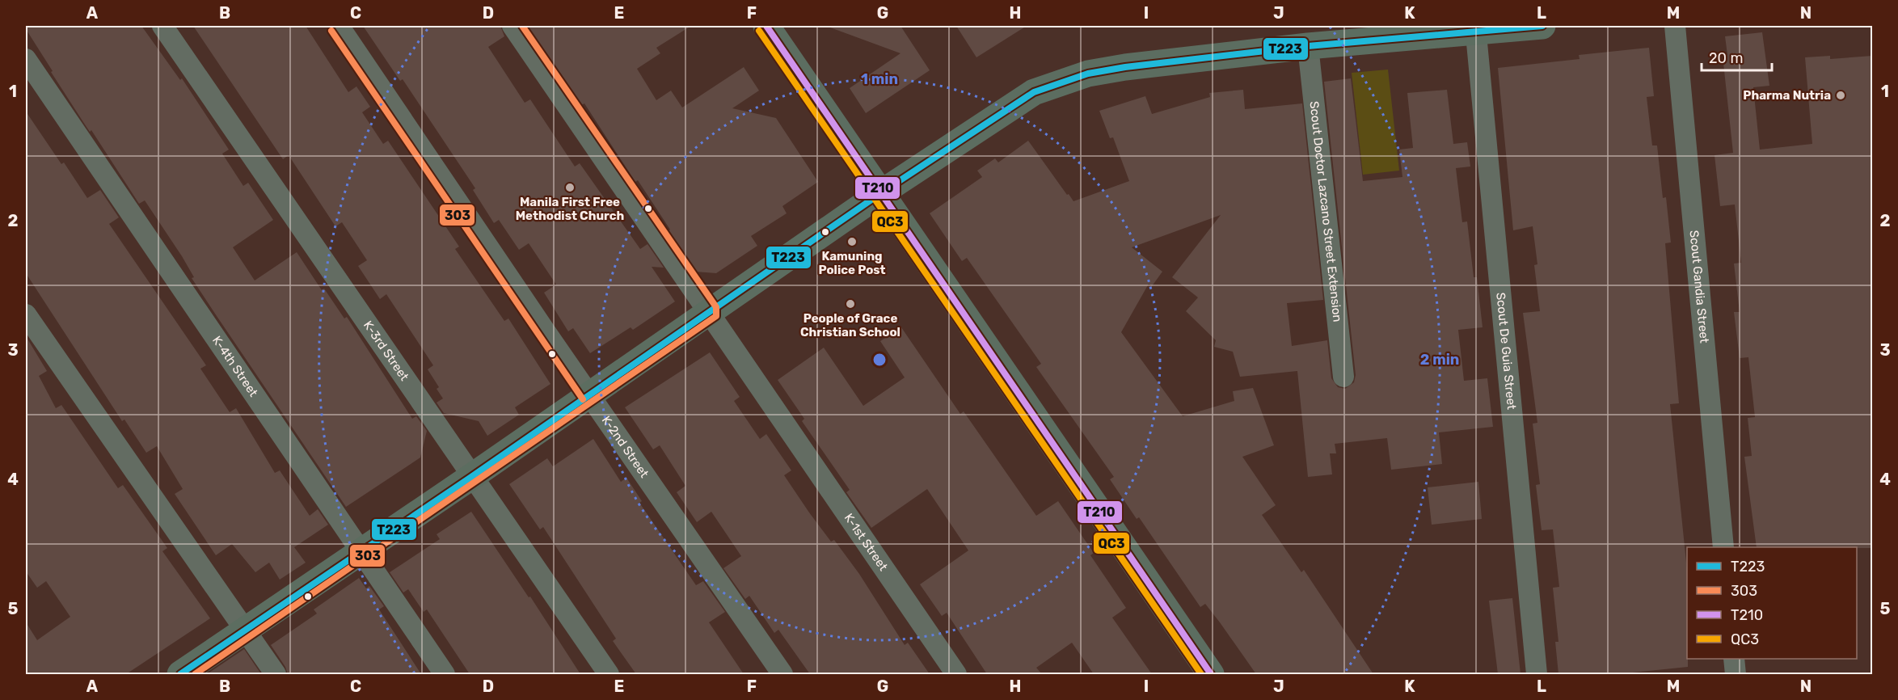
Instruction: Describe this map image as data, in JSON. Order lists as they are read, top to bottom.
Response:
{
  "streets": {
    "street": [
      "Scout Doctor Lazcano Street Extension",
      "Scout Gandia Street",
      "K-3rd Street",
      "Scout De Guia Street",
      "K-4th Street",
      "K-2nd Street",
      "K-1st Street"
    ]
  },
  "places": [
    "Pharma Nutria",
    "Manila First Free Methodist Church",
    "Kamuning Police Post",
    "People of Grace Christian School"
  ],
  "lines": [
    "transit line T223",
    "transit line 303",
    "transit line T210",
    "transit line QC3"
  ],
  "legend": [
    "T223",
    "303",
    "T210",
    "QC3"
  ],
  "scale_bar": "20 m",
  "grid": {
    "columns": [
      "A",
      "B",
      "C",
      "D",
      "E",
      "F",
      "G",
      "H",
      "I",
      "J",
      "K",
      "L",
      "M",
      "N"
    ],
    "rows": [
      "1",
      "2",
      "3",
      "4",
      "5"
    ]
  },
  "rings": ["1 min", "2 min"]
}
